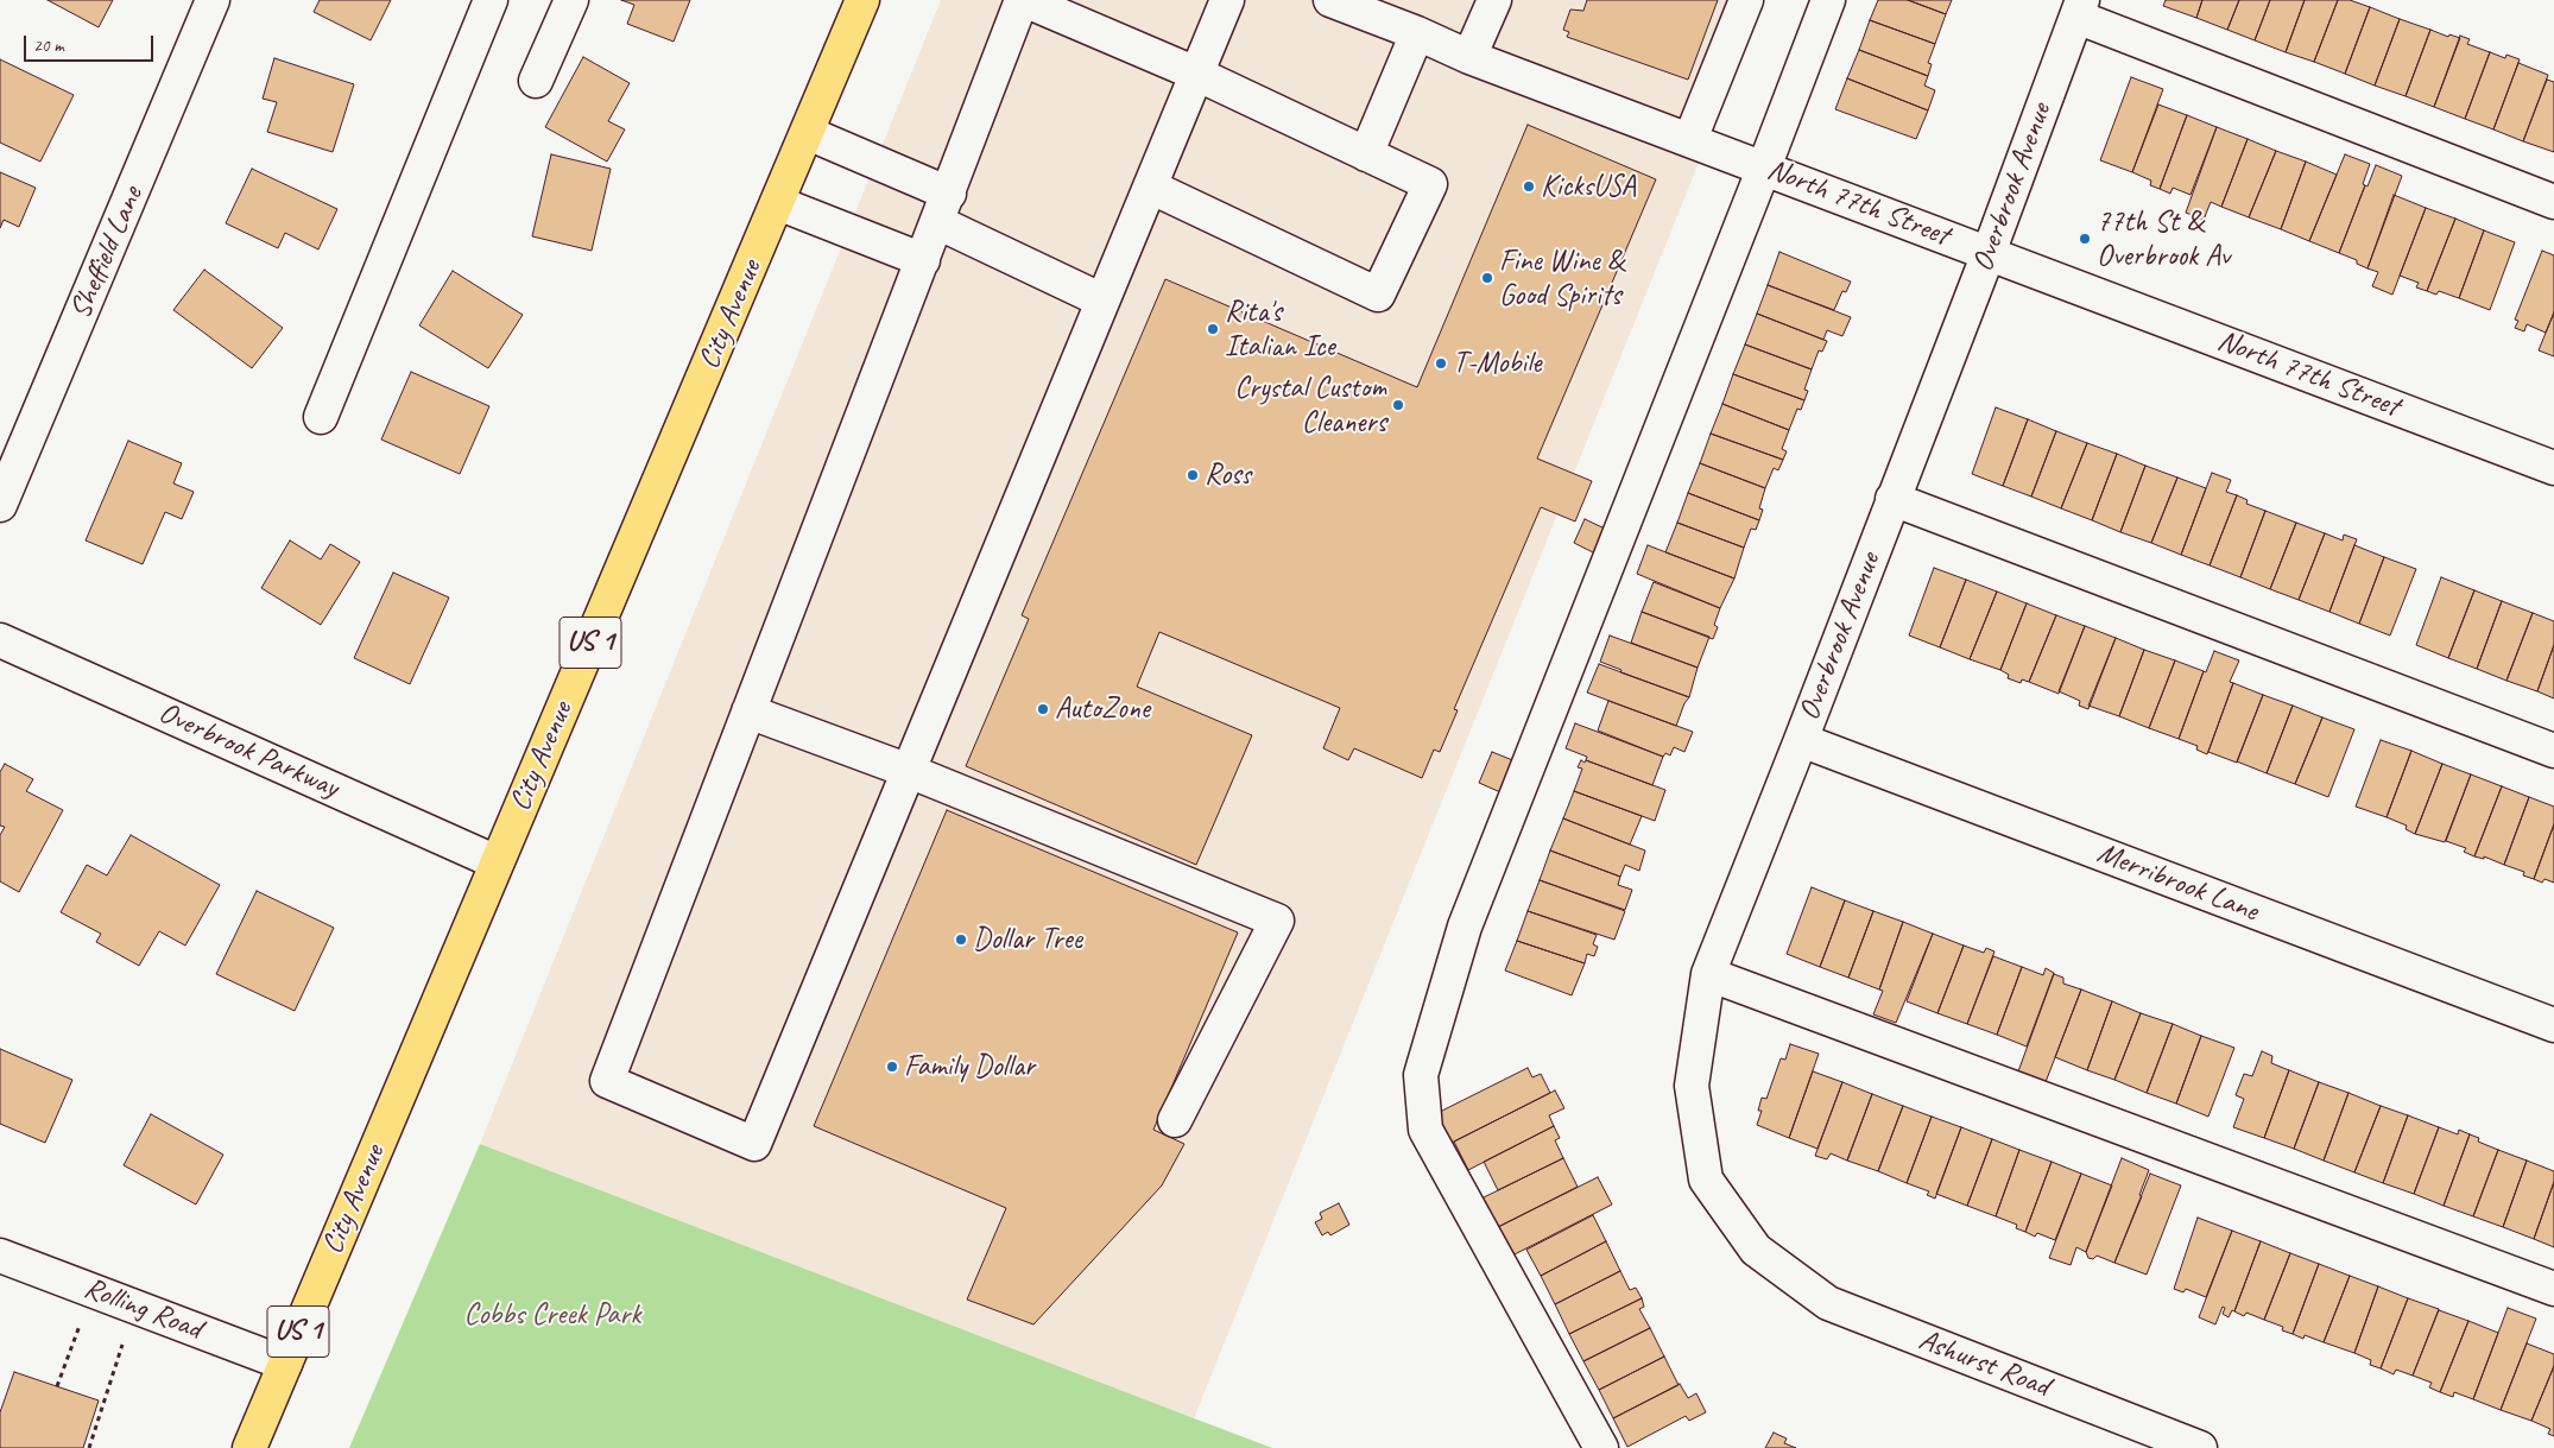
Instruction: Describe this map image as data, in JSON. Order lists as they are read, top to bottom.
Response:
{
  "streets": {
    "highway": ["City Avenue", "US 1"],
    "street": [
      "Overbrook Avenue",
      "North 77th Street",
      "Sheffield Lane",
      "Overbrook Parkway",
      "Merribrook Lane",
      "Rolling Road",
      "Ashurst Road"
    ]
  },
  "crossings": [
    ["Overbrook Avenue", "North 77th Street"],
    ["Overbrook Avenue", "Merribrook Lane"],
    ["Overbrook Avenue", "Ashurst Road"],
    ["City Avenue", "Overbrook Parkway"],
    ["City Avenue", "Rolling Road"]
  ],
  "parks": ["Cobbs Creek Park"],
  "places": [
    "KicksUSA",
    "77th St & Overbrook Av",
    "Fine Wine & Good Spirits",
    "Rita's Italian Ice",
    "T-Mobile",
    "Crystal Custom Cleaners",
    "Ross",
    "AutoZone",
    "Dollar Tree",
    "Family Dollar"
  ],
  "scale_bar": "20 m"
}
